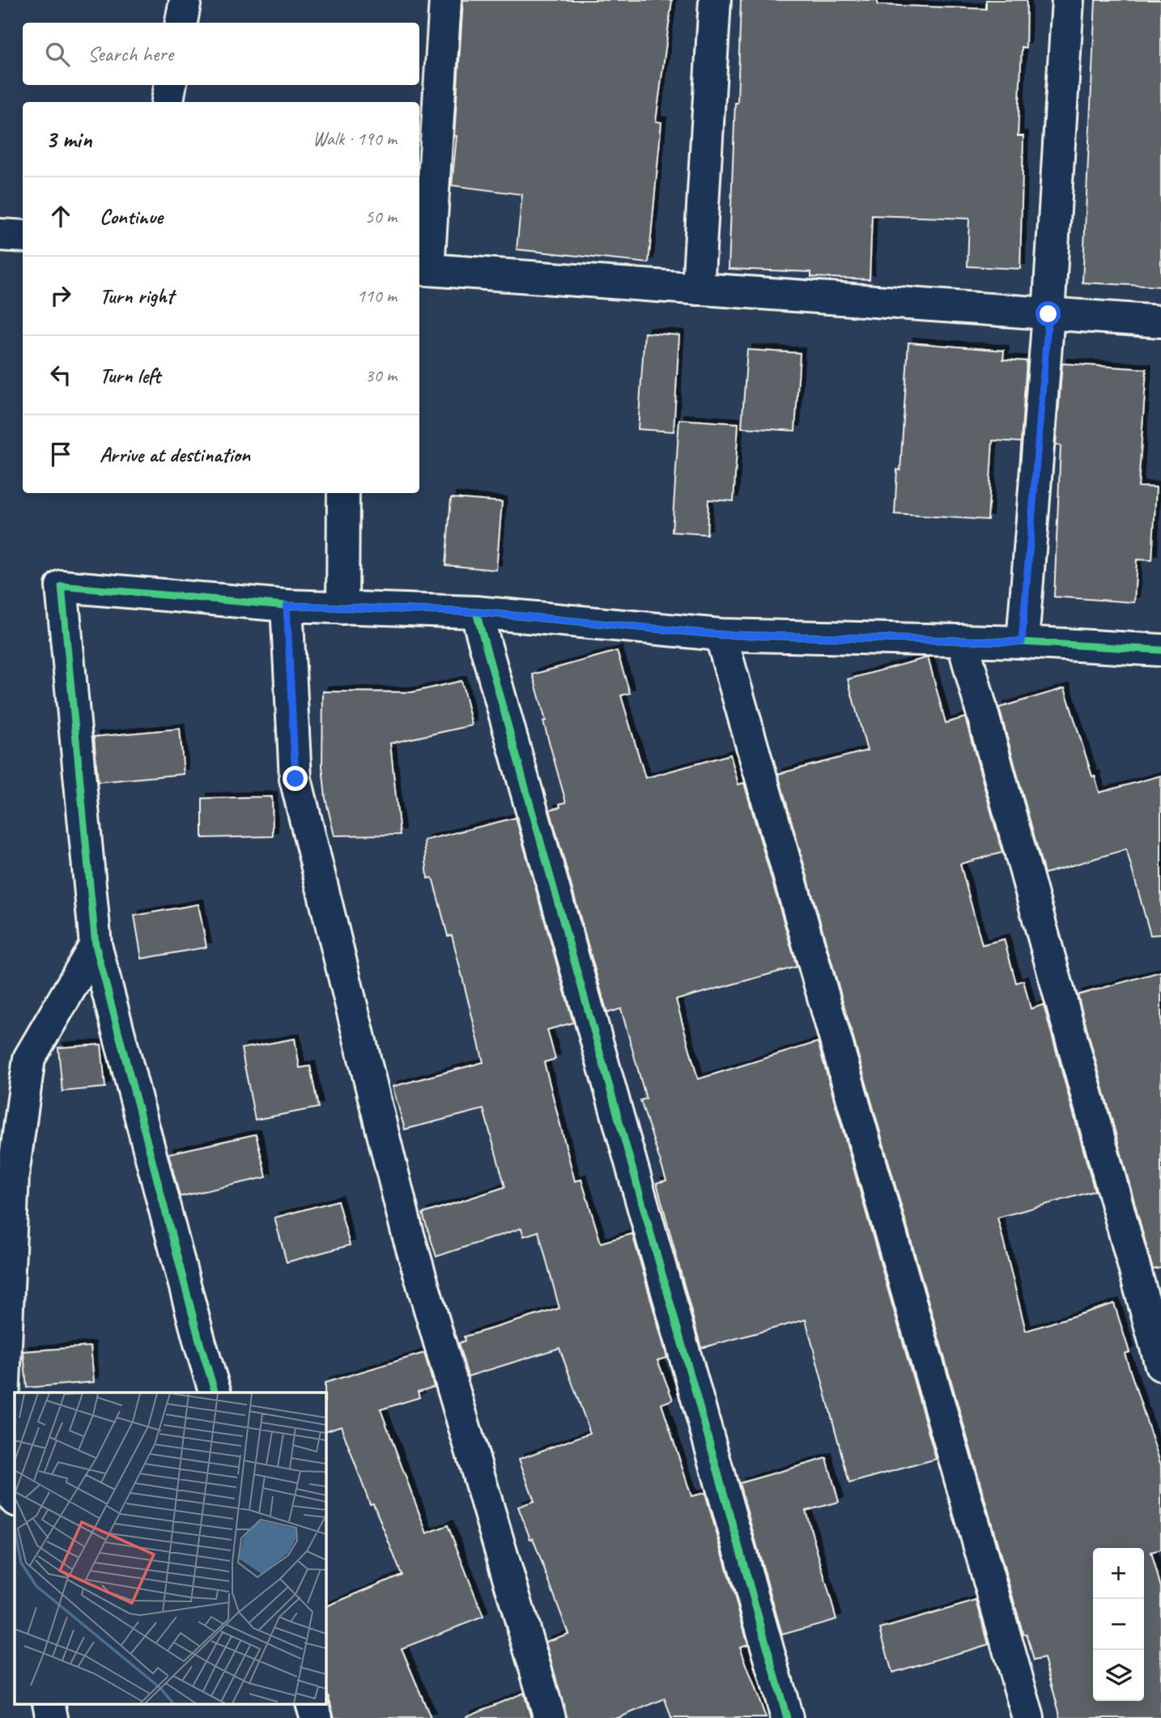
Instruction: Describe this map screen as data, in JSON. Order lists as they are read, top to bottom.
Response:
{
  "page": {
    "search": "Search here",
    "heading": ["3 min", "Walk · 190 m"],
    "list": [
      ["Continue", "50 m"],
      ["Turn right", "110 m"],
      ["Turn left", "30 m"],
      "Arrive at destination"
    ],
    "map_buttons": ["+", "−"]
  }
}
